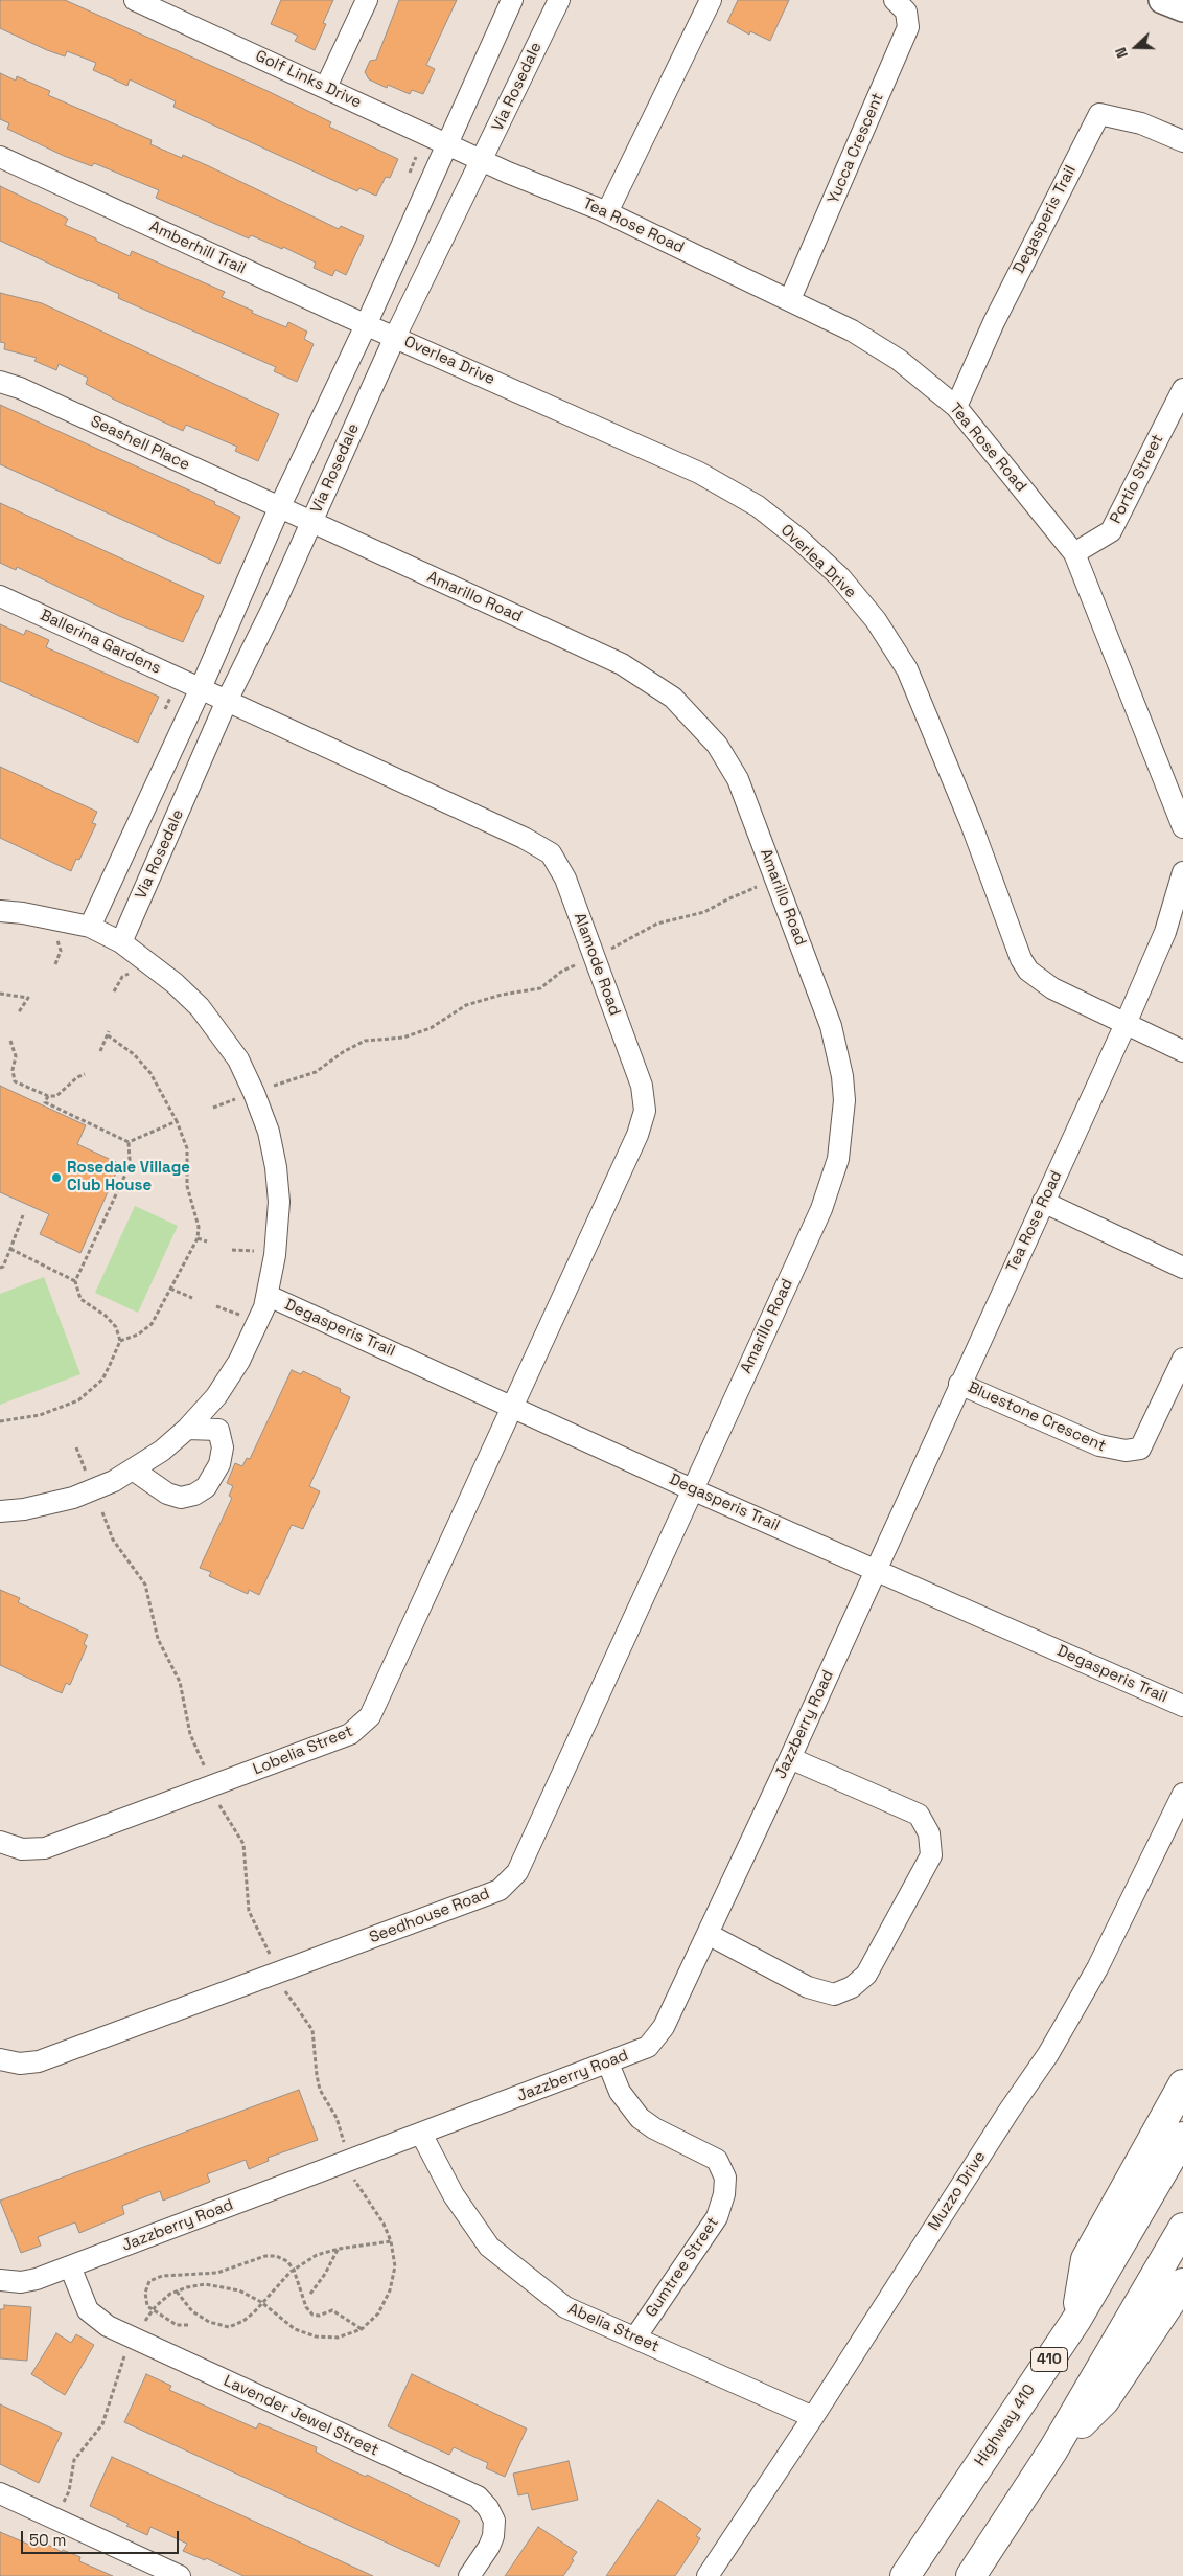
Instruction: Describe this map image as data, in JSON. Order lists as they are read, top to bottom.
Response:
{
  "streets": {
    "highway": ["410", "Highway 410"],
    "street": [
      "Golf Links Drive",
      "Via Rosedale",
      "Yucca Crescent",
      "Degasperis Trail",
      "Tea Rose Road",
      "Amberhill Trail",
      "Overlea Drive",
      "Seashell Place",
      "Portio Street",
      "Amarillo Road",
      "Ballerina Gardens",
      "Alamode Road",
      "Bluestone Crescent",
      "Jazzberry Road",
      "Lobelia Street",
      "Seedhouse Road",
      "Muzzo Drive",
      "Gumtree Street",
      "Abelia Street",
      "Lavender Jewel Street"
    ]
  },
  "crossings": [
    ["Golf Links Drive", "Via Rosedale"],
    ["Golf Links Drive", "Tea Rose Road"],
    ["Via Rosedale", "Tea Rose Road"],
    ["Via Rosedale", "Amberhill Trail"],
    ["Via Rosedale", "Overlea Drive"],
    ["Via Rosedale", "Seashell Place"],
    ["Via Rosedale", "Amarillo Road"],
    ["Via Rosedale", "Ballerina Gardens"],
    ["Via Rosedale", "Alamode Road"],
    ["Yucca Crescent", "Tea Rose Road"],
    ["Degasperis Trail", "Tea Rose Road"],
    ["Degasperis Trail", "Amarillo Road"],
    ["Degasperis Trail", "Alamode Road"],
    ["Degasperis Trail", "Jazzberry Road"],
    ["Degasperis Trail", "Lobelia Street"],
    ["Degasperis Trail", "Seedhouse Road"],
    ["Tea Rose Road", "Overlea Drive"],
    ["Tea Rose Road", "Portio Street"],
    ["Tea Rose Road", "Bluestone Crescent"],
    ["Tea Rose Road", "Jazzberry Road"],
    ["Amberhill Trail", "Overlea Drive"],
    ["Seashell Place", "Amarillo Road"],
    ["Amarillo Road", "Seedhouse Road"],
    ["Ballerina Gardens", "Alamode Road"],
    ["Alamode Road", "Lobelia Street"],
    ["Jazzberry Road", "Gumtree Street"],
    ["Jazzberry Road", "Abelia Street"],
    ["Jazzberry Road", "Lavender Jewel Street"],
    ["Muzzo Drive", "Abelia Street"],
    ["Gumtree Street", "Abelia Street"]
  ],
  "places": ["Rosedale Village Club House"],
  "scale_bar": "50 m",
  "north": "left"
}
